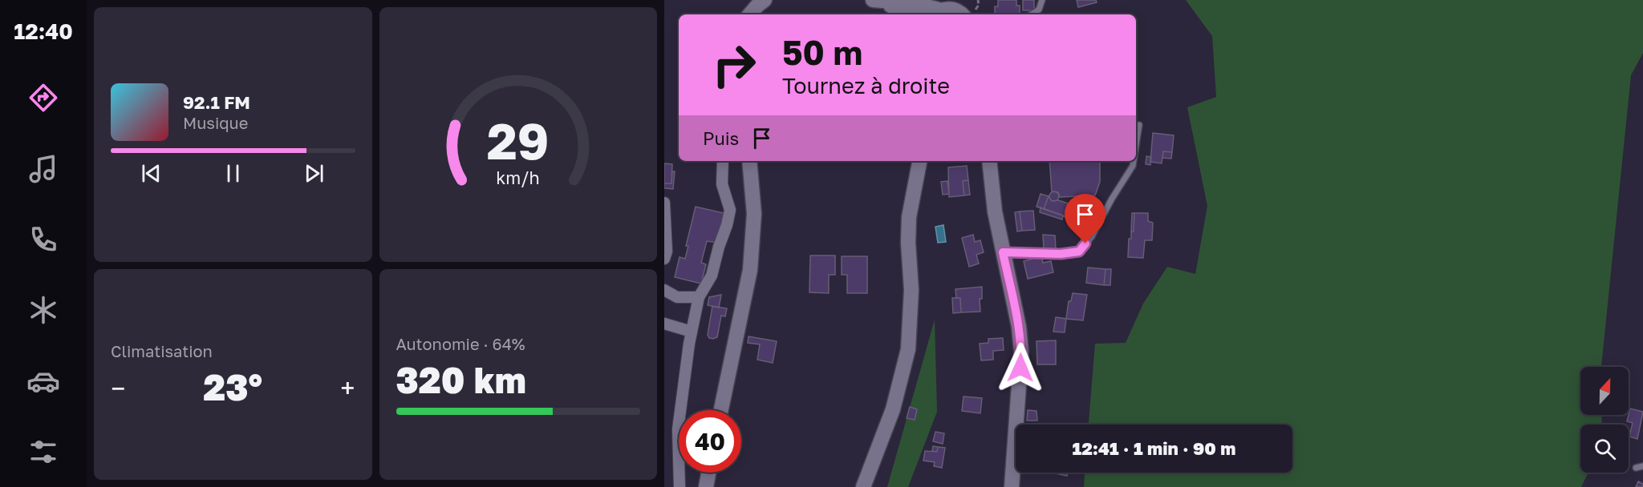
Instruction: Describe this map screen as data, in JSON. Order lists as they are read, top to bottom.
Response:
{
  "north": "top",
  "page": {
    "tabs": "12:40",
    "turn": ["50 m", "Tournez à droite"],
    "song": ["92.1 FM", "Musique"],
    "then": "Puis",
    "tile": [
      "Climatisation",
      ["Autonomie · 64%", "320 km"]
    ],
    "heat": ["−", "23°", "+"],
    "limit": "40",
    "trip": "12:41 · 1 min · 90 m",
    "gauge": ["29", "km/h"]
  }
}
